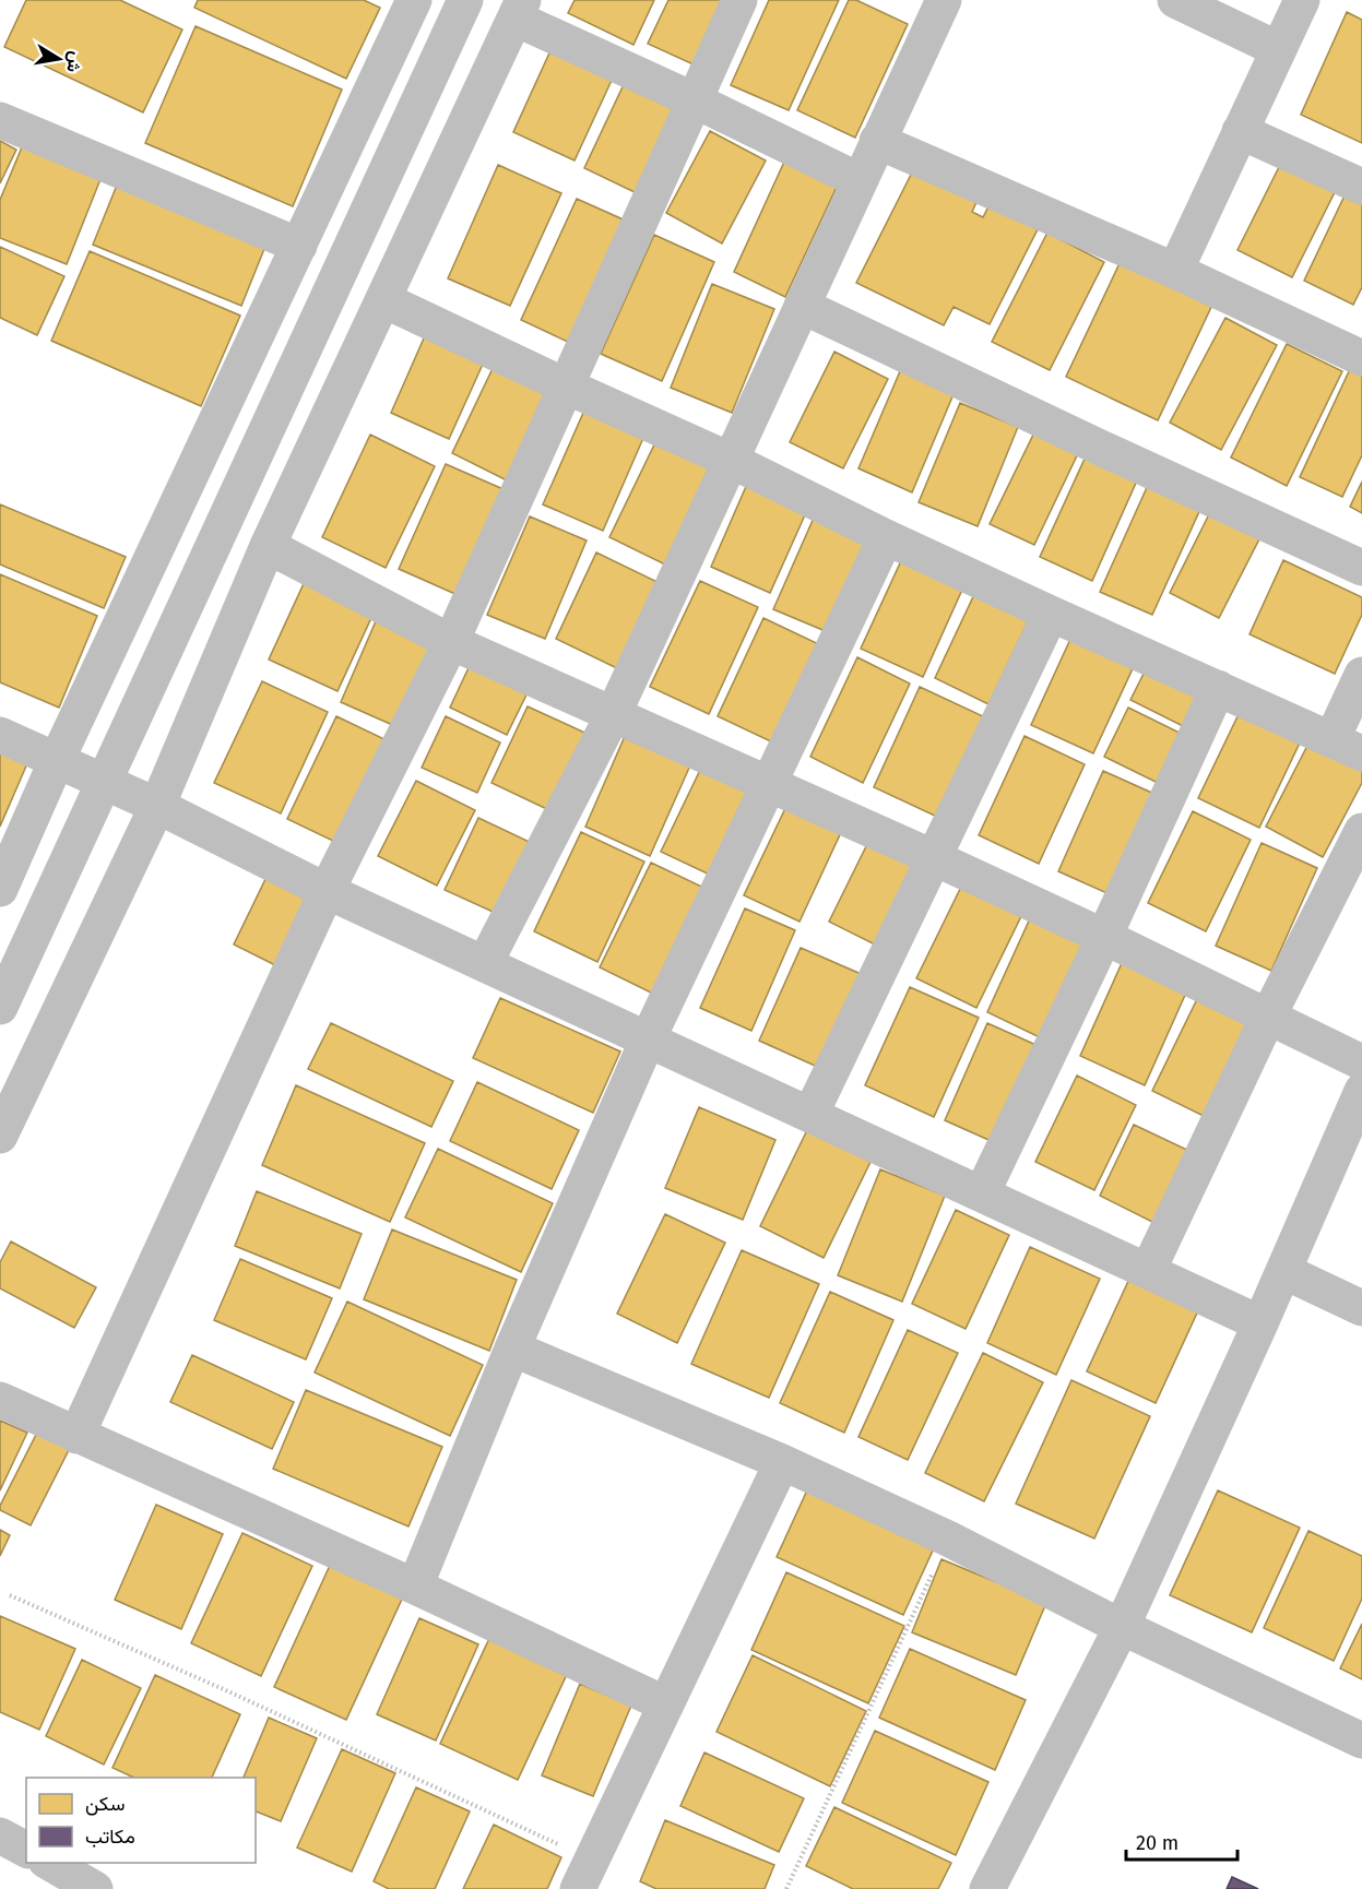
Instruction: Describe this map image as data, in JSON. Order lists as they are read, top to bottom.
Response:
{
  "legend": ["سكن", "مكاتب"],
  "scale_bar": "20 m",
  "north": "right"
}
